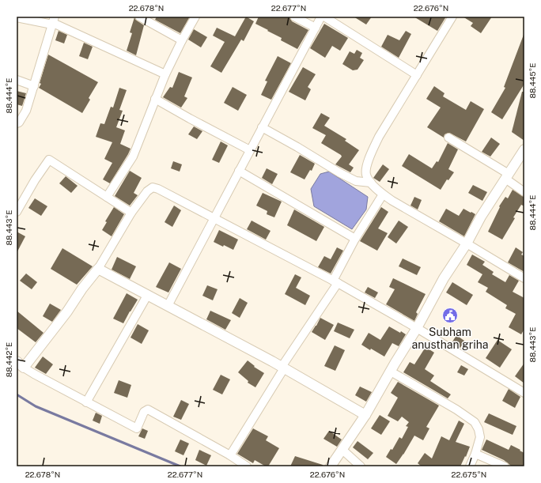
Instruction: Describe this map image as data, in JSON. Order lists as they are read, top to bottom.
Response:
{
  "places": {
    "public building": ["Subham anusthan griha"]
  },
  "coordinates": [
    "22.678°N",
    "22.677°N",
    "22.676°N",
    "88.445°E",
    "88.444°E",
    "88.443°E",
    "88.442°E",
    "22.675°N"
  ]
}
